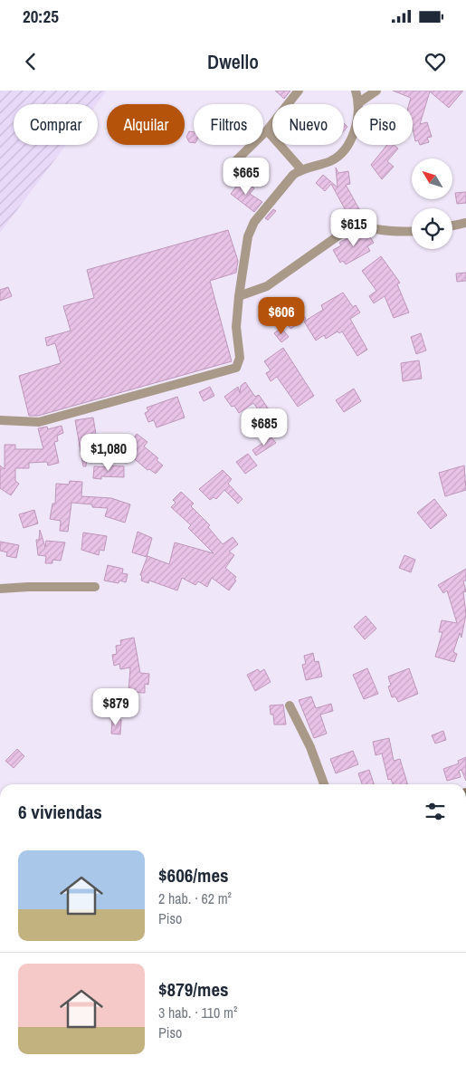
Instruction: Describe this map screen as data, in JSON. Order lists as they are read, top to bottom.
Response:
{
  "north": "top left",
  "page": {
    "status": "20:25",
    "header": "Dwello",
    "chip": [
      "Comprar",
      "Alquilar",
      "Filtros",
      "Nuevo",
      "Piso"
    ],
    "price": [
      "$665",
      "$615",
      "$606",
      "$685",
      "$1,080",
      "$879"
    ],
    "heading": "6 viviendas",
    "list": [
      {
        "name": "$606/mes",
        "note": "2 hab. · 62 m² · Piso"
      },
      {
        "name": "$879/mes",
        "note": "3 hab. · 110 m² · Piso"
      }
    ]
  }
}
